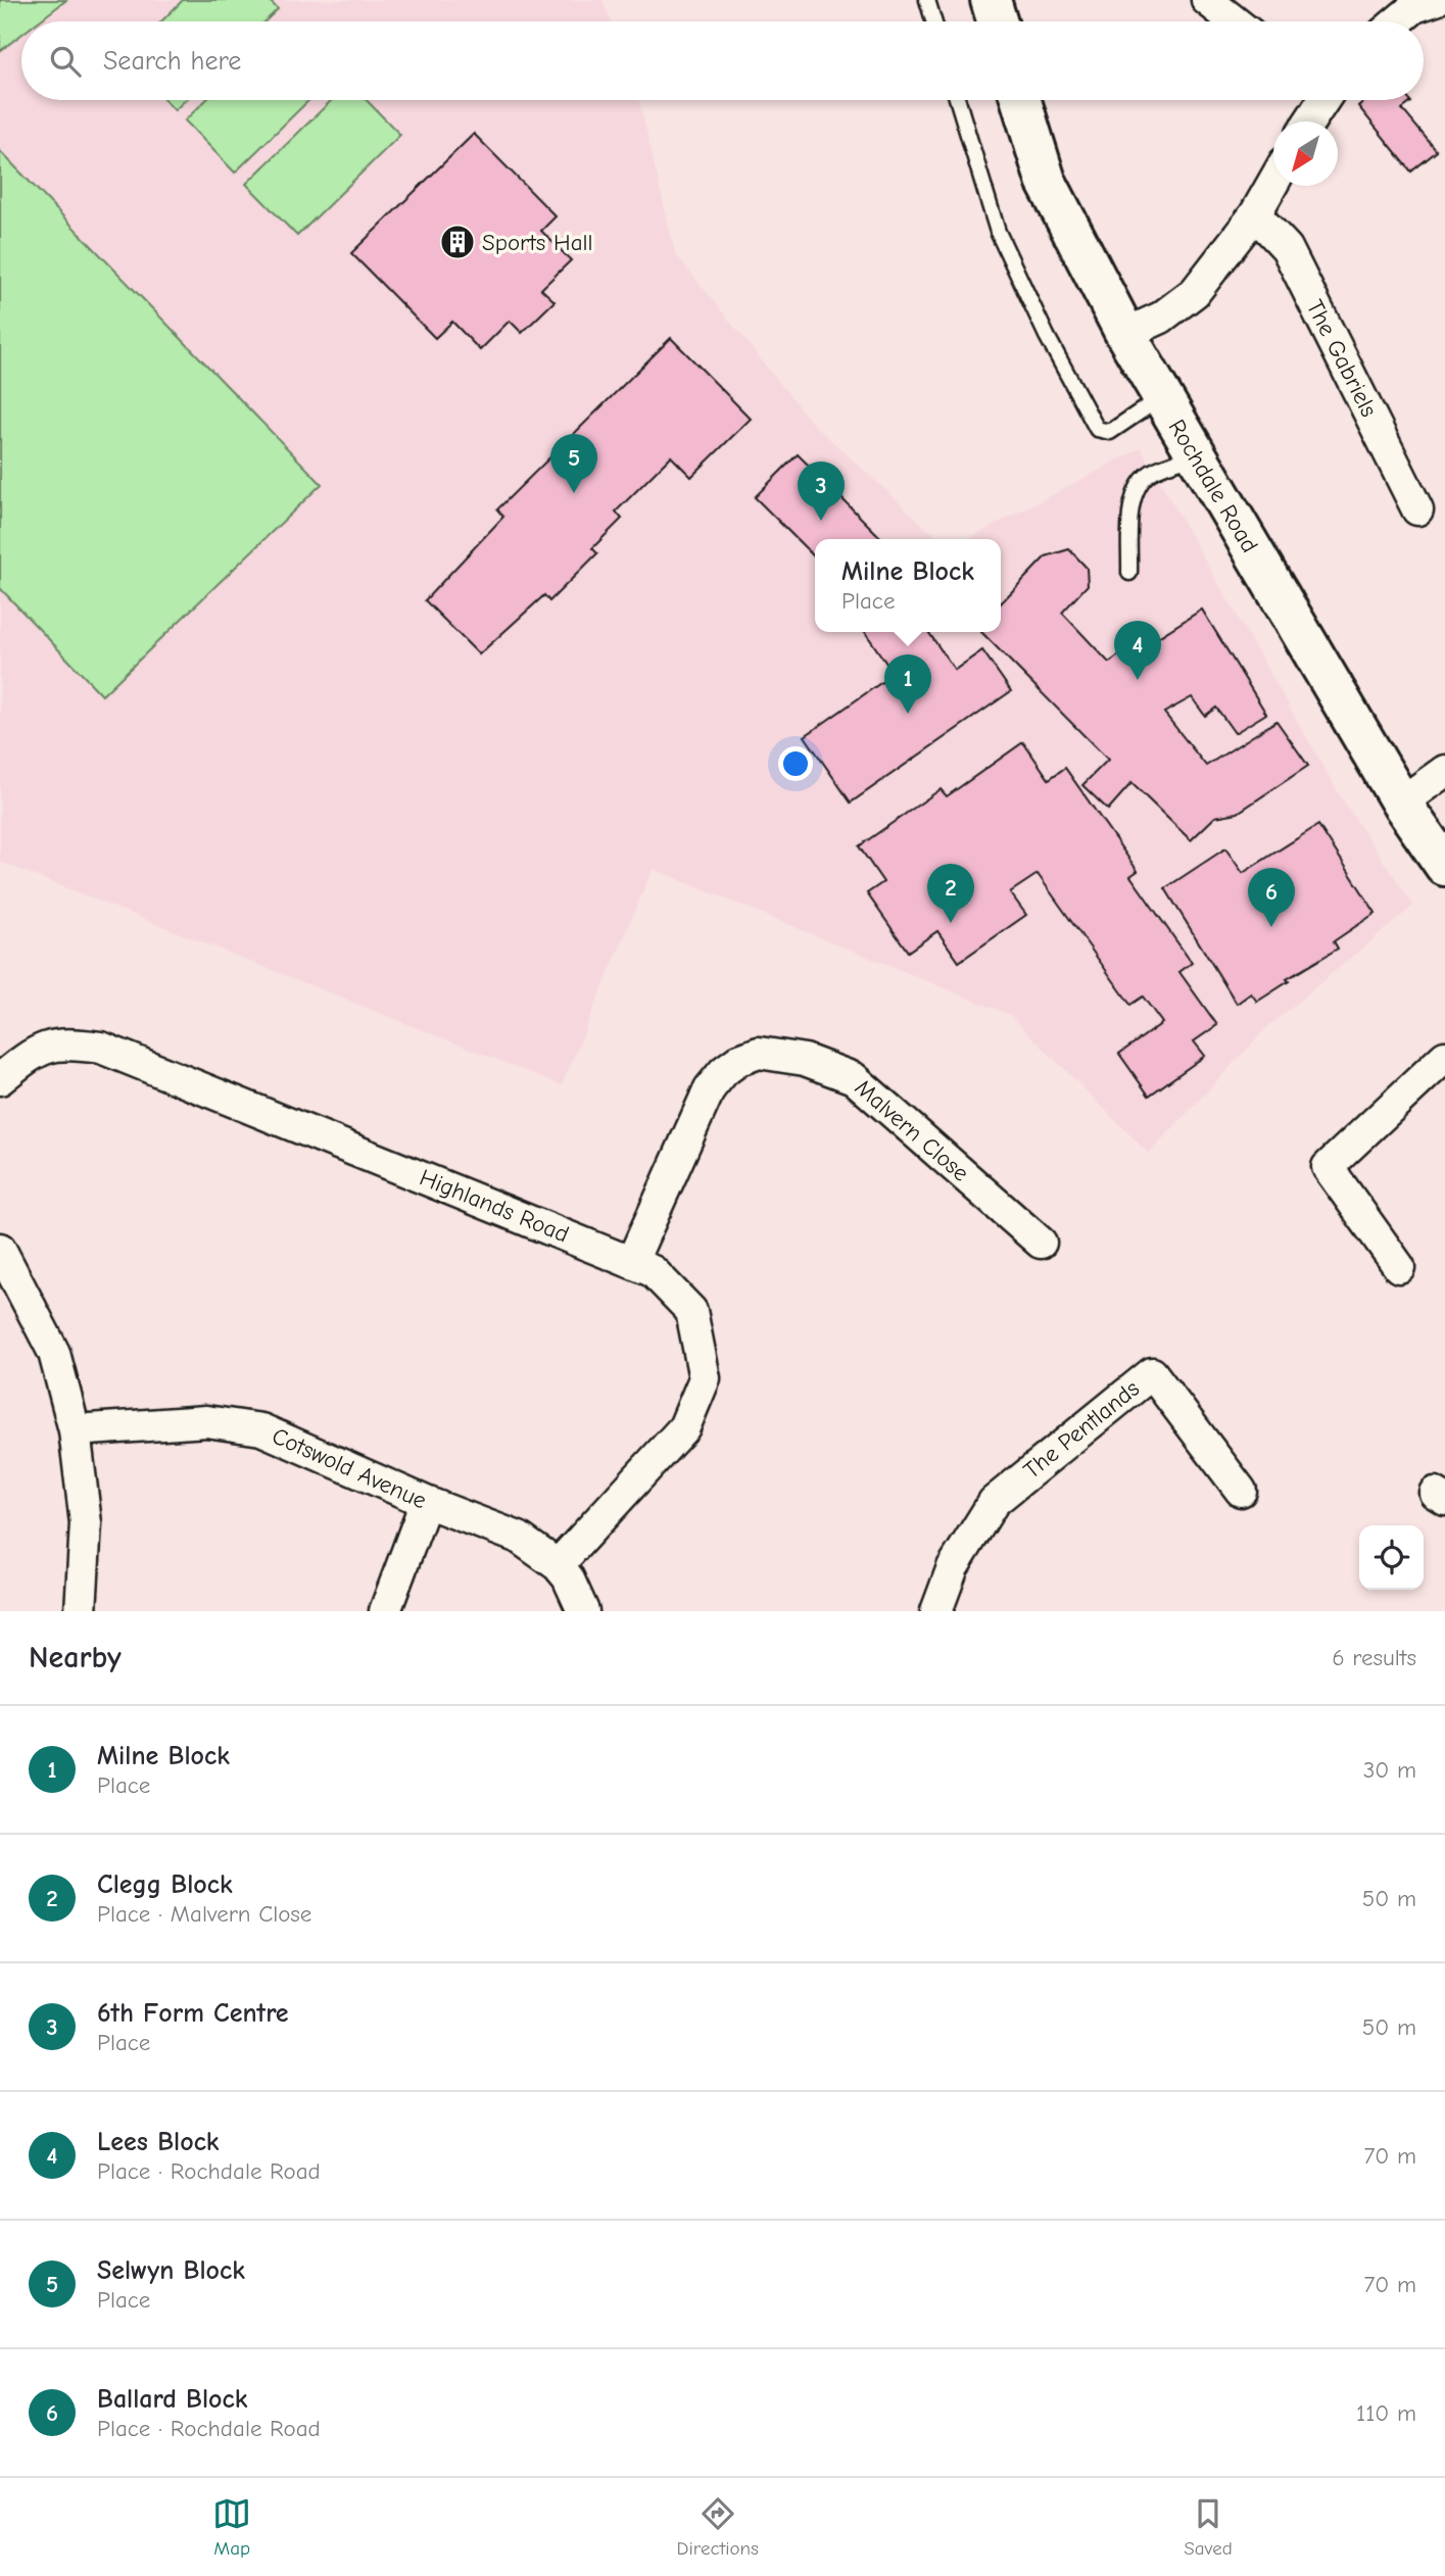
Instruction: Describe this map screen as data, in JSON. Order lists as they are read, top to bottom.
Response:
{
  "streets": {
    "main road": ["Rochdale Road"],
    "street": [
      "The Gabriels",
      "Malvern Close",
      "Highlands Road",
      "The Pentlands",
      "Cotswold Avenue"
    ]
  },
  "crossings": [
    ["Malvern Close", "Highlands Road"],
    ["Highlands Road", "Cotswold Avenue"]
  ],
  "places": {
    "building": ["Sports Hall"]
  },
  "north": "bottom left",
  "page": {
    "search": "Search here",
    "pins": [
      "5",
      "3",
      "4",
      "1",
      "2",
      "6"
    ],
    "popup": ["Milne Block", "Place"],
    "heading": ["Nearby", "6 results"],
    "list": [
      {
        "mark": "1",
        "name": "Milne Block",
        "note": "Place",
        "value": "30 m"
      },
      {
        "mark": "2",
        "name": "Clegg Block",
        "note": "Place · Malvern Close",
        "value": "50 m"
      },
      {
        "mark": "3",
        "name": "6th Form Centre",
        "note": "Place",
        "value": "50 m"
      },
      {
        "mark": "4",
        "name": "Lees Block",
        "note": "Place · Rochdale Road",
        "value": "70 m"
      },
      {
        "mark": "5",
        "name": "Selwyn Block",
        "note": "Place",
        "value": "70 m"
      },
      {
        "mark": "6",
        "name": "Ballard Block",
        "note": "Place · Rochdale Road",
        "value": "110 m"
      }
    ],
    "nav": ["Map", "Directions", "Saved"]
  }
}
